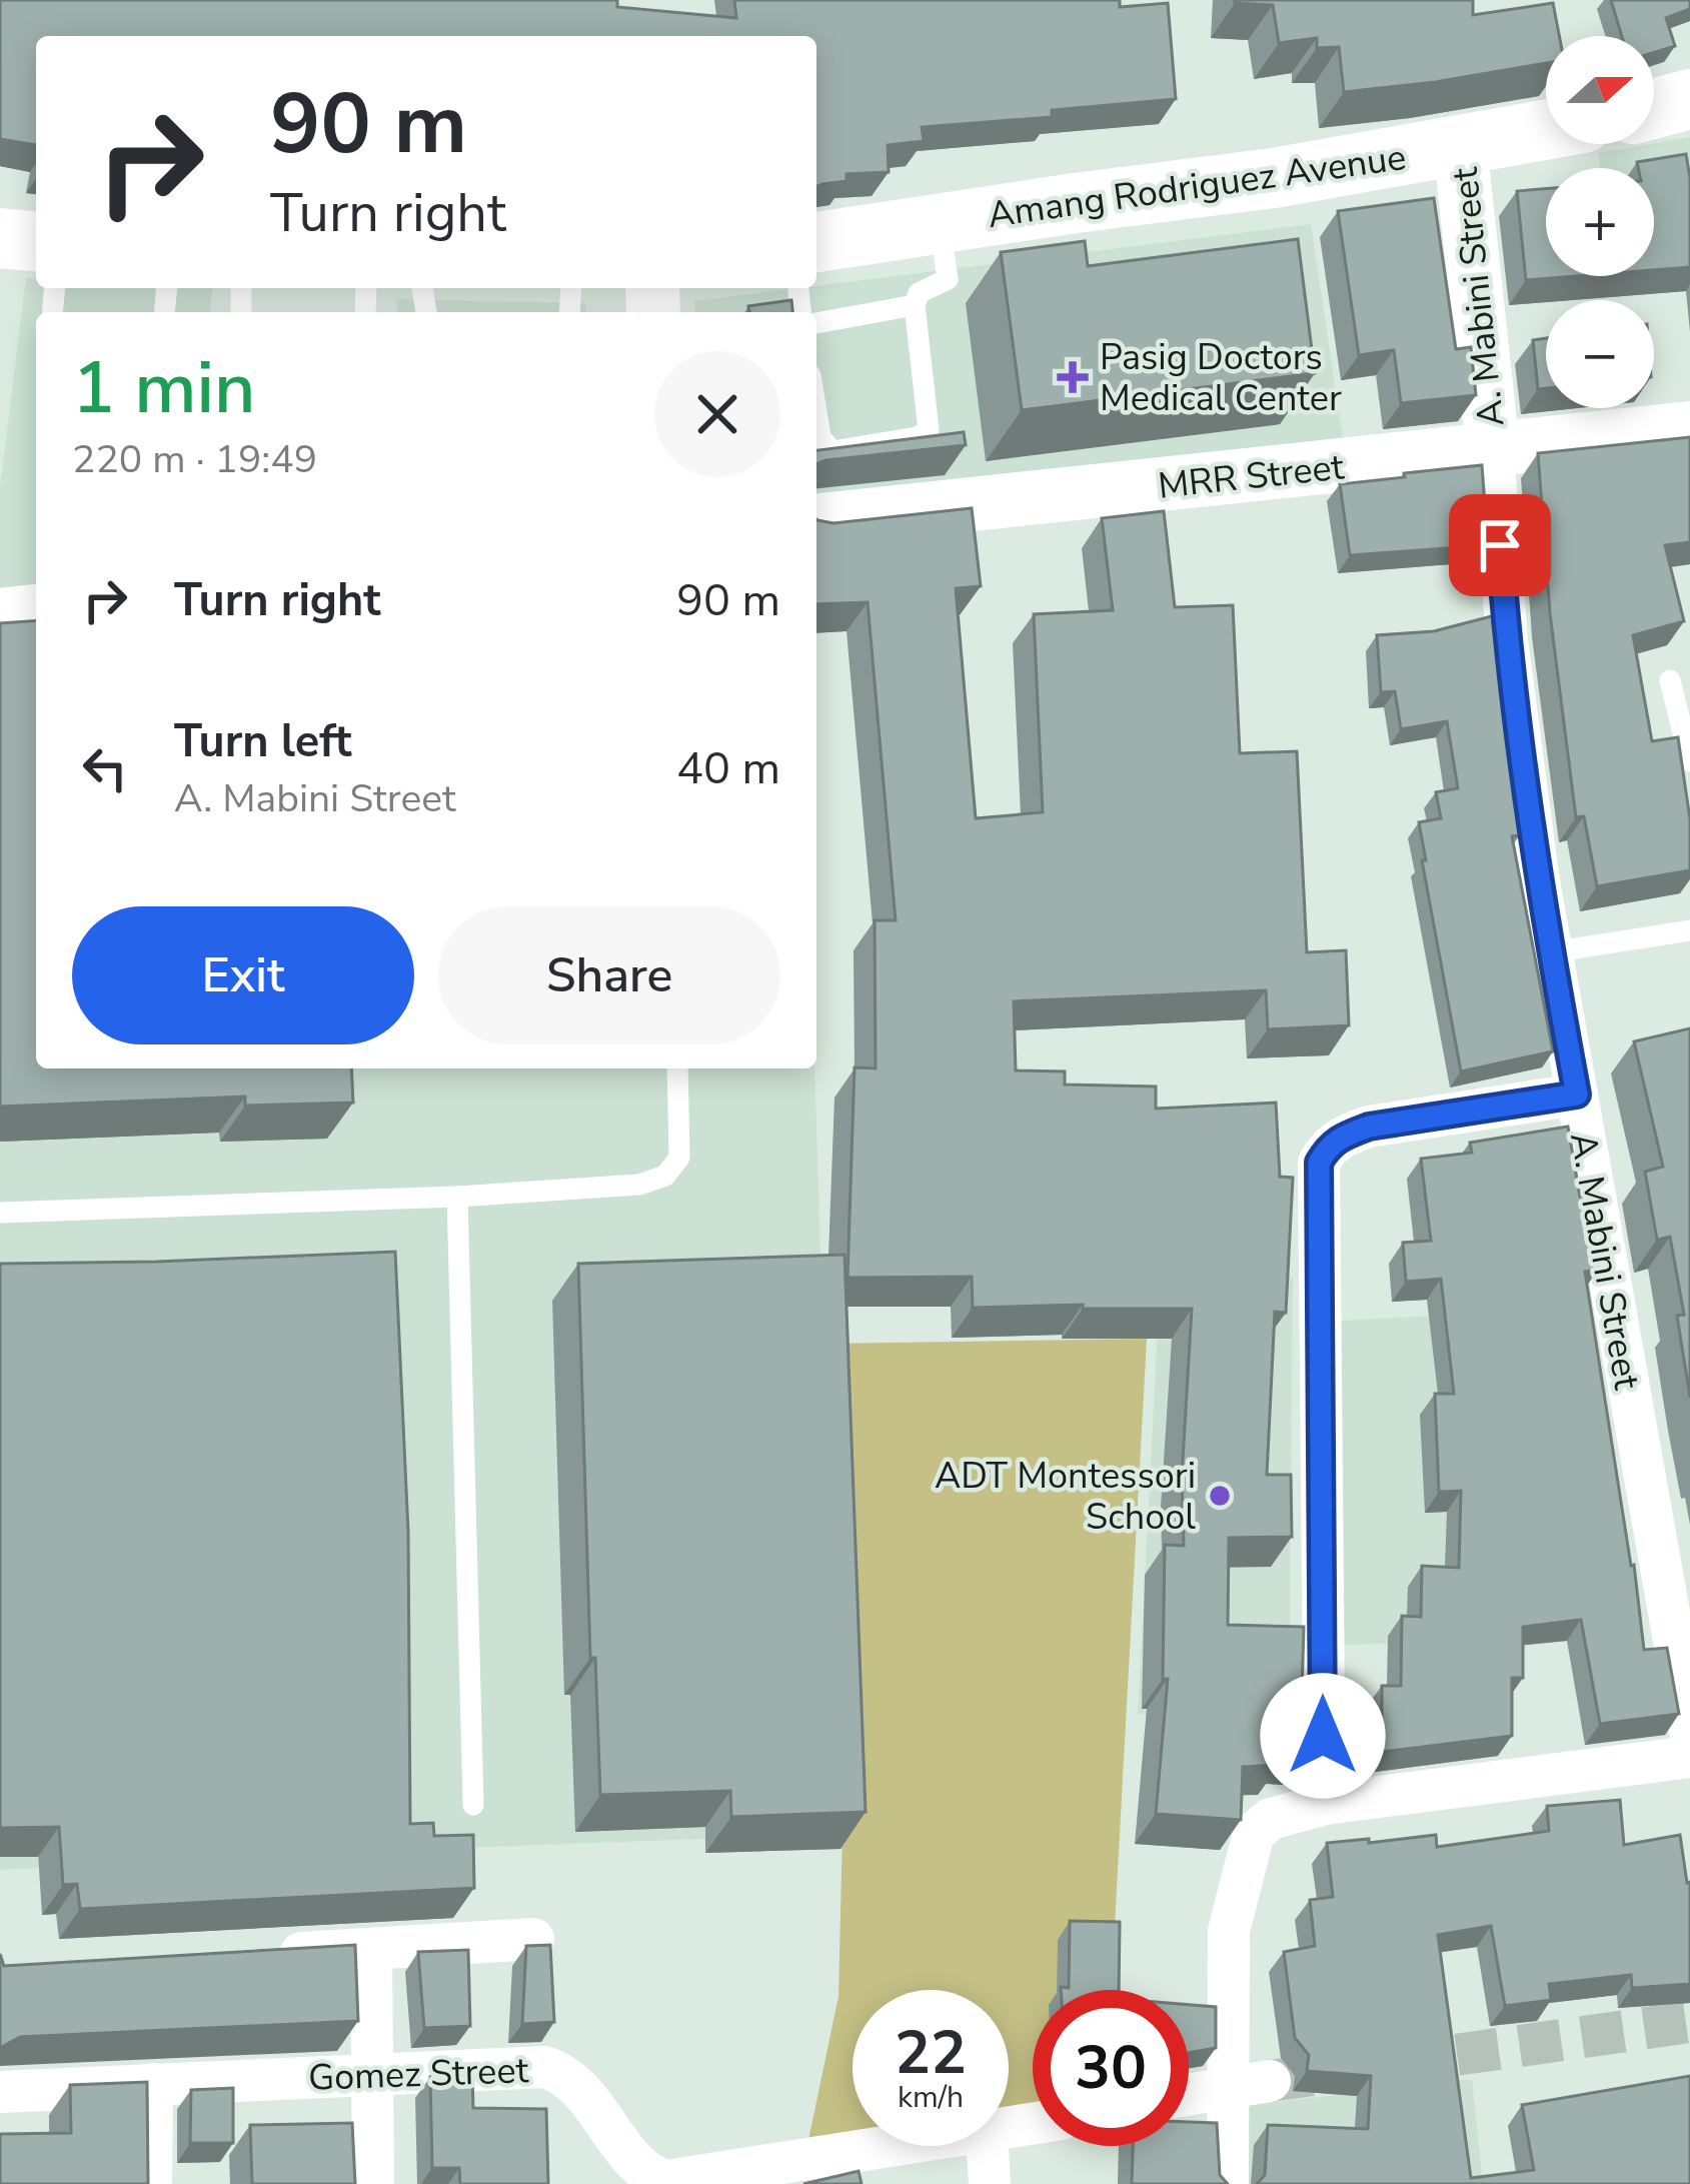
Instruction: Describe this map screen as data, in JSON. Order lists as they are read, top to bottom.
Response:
{
  "streets": {
    "main road": ["Amang Rodriguez Avenue"],
    "street": ["A. Mabini Street", "MRR Street", "Gomez Street"]
  },
  "crossings": [
    ["Amang Rodriguez Avenue", "A. Mabini Street"],
    ["A. Mabini Street", "MRR Street"]
  ],
  "places": {
    "health": ["Pasig Doctors Medical Center"],
    "other": ["ADT Montessori School"]
  },
  "north": "right",
  "page": {
    "map_buttons": ["+", "−"],
    "turn": ["90 m", "Turn right"],
    "heading": ["1 min", "220 m · 19:49"],
    "list": [
      {
        "name": "Turn right",
        "value": "90 m"
      },
      {
        "name": "Turn left",
        "note": "A. Mabini Street",
        "value": "40 m"
      }
    ],
    "buttons": ["Exit", "Share"],
    "speed": "22 km/h",
    "limit": "30"
  }
}
